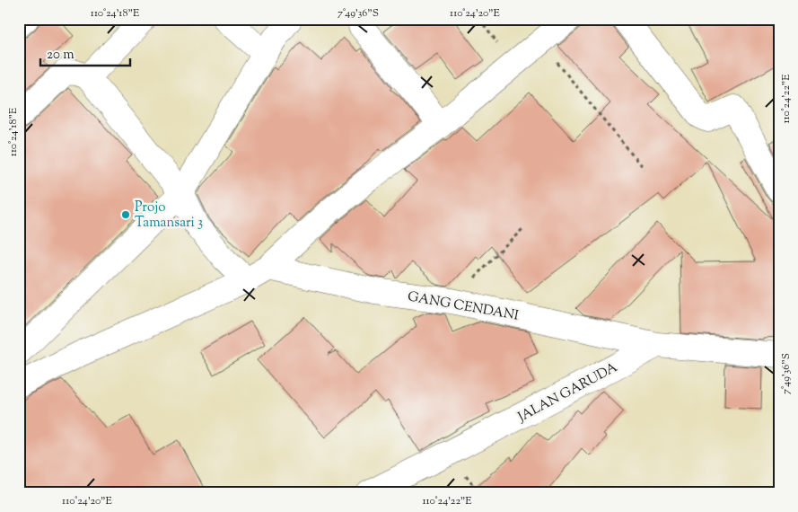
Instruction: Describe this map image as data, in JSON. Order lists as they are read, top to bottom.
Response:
{
  "streets": {
    "street": ["GANG CENDANI", "JALAN GARUDA"]
  },
  "crossings": [
    ["GANG CENDANI", "JALAN GARUDA"]
  ],
  "places": ["Projo Tamansari 3"],
  "scale_bar": "20 m",
  "coordinates": [
    "110°24'18\"E",
    "7°49'36\"S",
    "110°24'20\"E",
    "110°24'22\"E"
  ]
}
